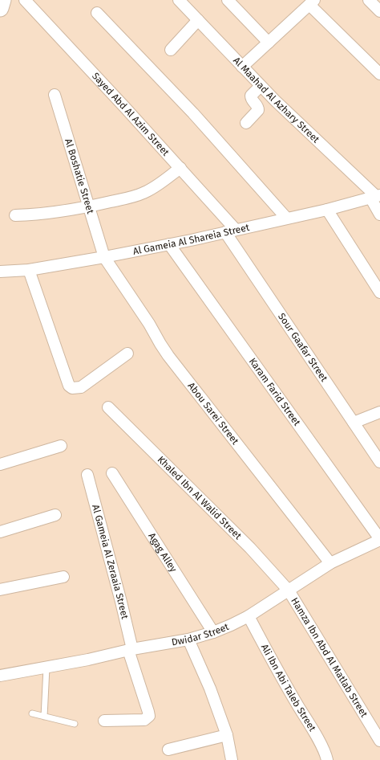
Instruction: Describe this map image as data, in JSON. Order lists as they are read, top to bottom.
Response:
{
  "streets": {
    "street": [
      "Al Maahad Al Azhary Street",
      "Sayed Abd Al Azim Street",
      "Al Boshatie Street",
      "Al Gameia Al Shareia Street",
      "Sour Gaafar Street",
      "Karam Farid Street",
      "Abou Sarei Street",
      "Khaled Ibn Al Walid Street",
      "Agag Alley",
      "Al Gameia Al Zeraaia Street",
      "Dwidar Street",
      "Hamza Ibn Abd Al Matlab Street",
      "Ali Ibn Abi Taleb Street"
    ]
  },
  "crossings": [
    ["Al Maahad Al Azhary Street", "Al Gameia Al Shareia Street"],
    ["Sayed Abd Al Azim Street", "Al Gameia Al Shareia Street"],
    ["Sayed Abd Al Azim Street", "Sour Gaafar Street"],
    ["Al Boshatie Street", "Al Gameia Al Shareia Street"],
    ["Al Boshatie Street", "Abou Sarei Street"],
    ["Al Gameia Al Shareia Street", "Sour Gaafar Street"],
    ["Al Gameia Al Shareia Street", "Karam Farid Street"],
    ["Al Gameia Al Shareia Street", "Abou Sarei Street"],
    ["Karam Farid Street", "Dwidar Street"],
    ["Abou Sarei Street", "Dwidar Street"],
    ["Khaled Ibn Al Walid Street", "Dwidar Street"],
    ["Khaled Ibn Al Walid Street", "Hamza Ibn Abd Al Matlab Street"],
    ["Agag Alley", "Dwidar Street"],
    ["Al Gameia Al Zeraaia Street", "Dwidar Street"],
    ["Dwidar Street", "Hamza Ibn Abd Al Matlab Street"],
    ["Dwidar Street", "Ali Ibn Abi Taleb Street"]
  ]
}
